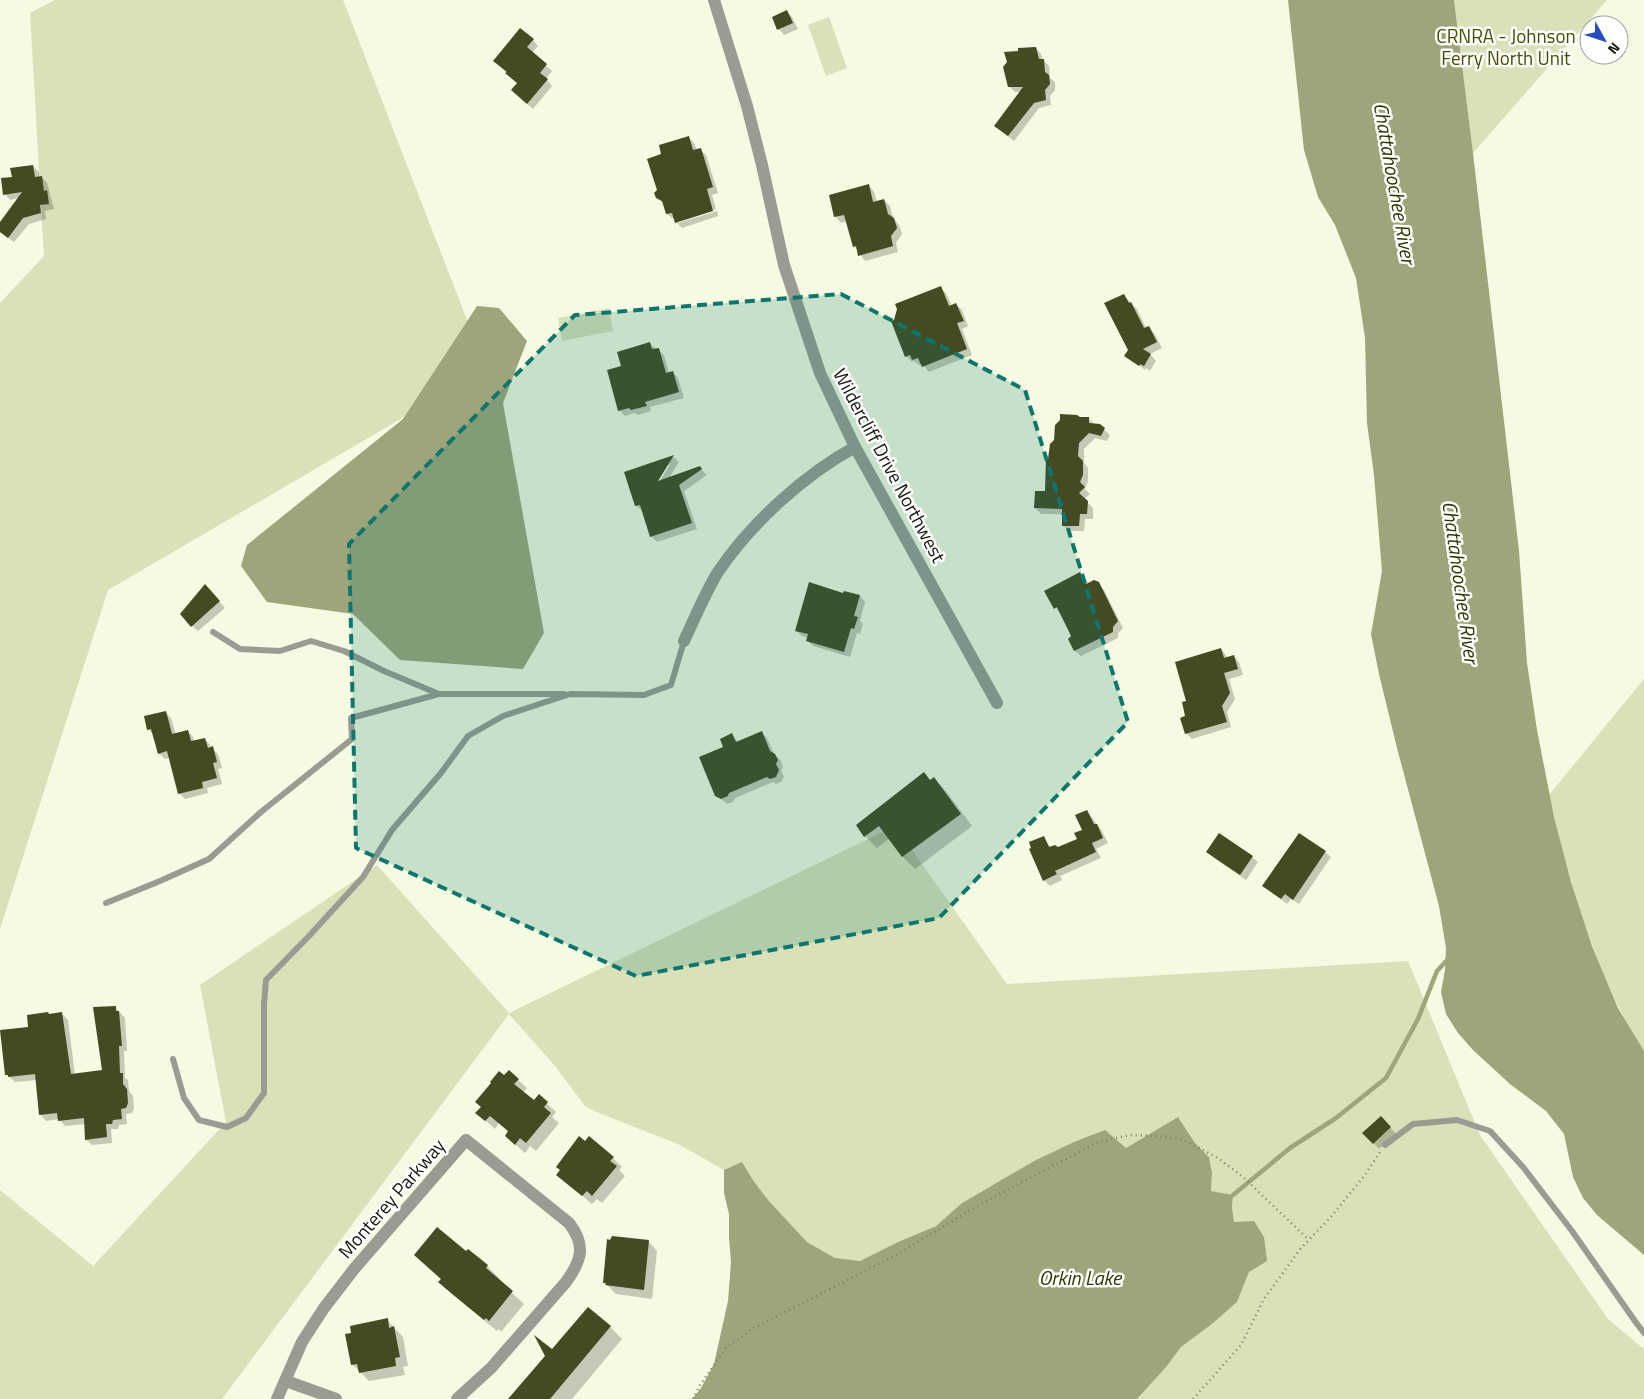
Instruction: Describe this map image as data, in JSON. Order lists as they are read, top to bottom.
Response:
{
  "streets": {
    "street": ["Wildercliff Drive Northwest", "Monterey Parkway"]
  },
  "water": ["Chattahoochee River", "Orkin Lake"],
  "parks": ["CRNRA - Johnson Ferry North Unit"],
  "north": "bottom right"
}
